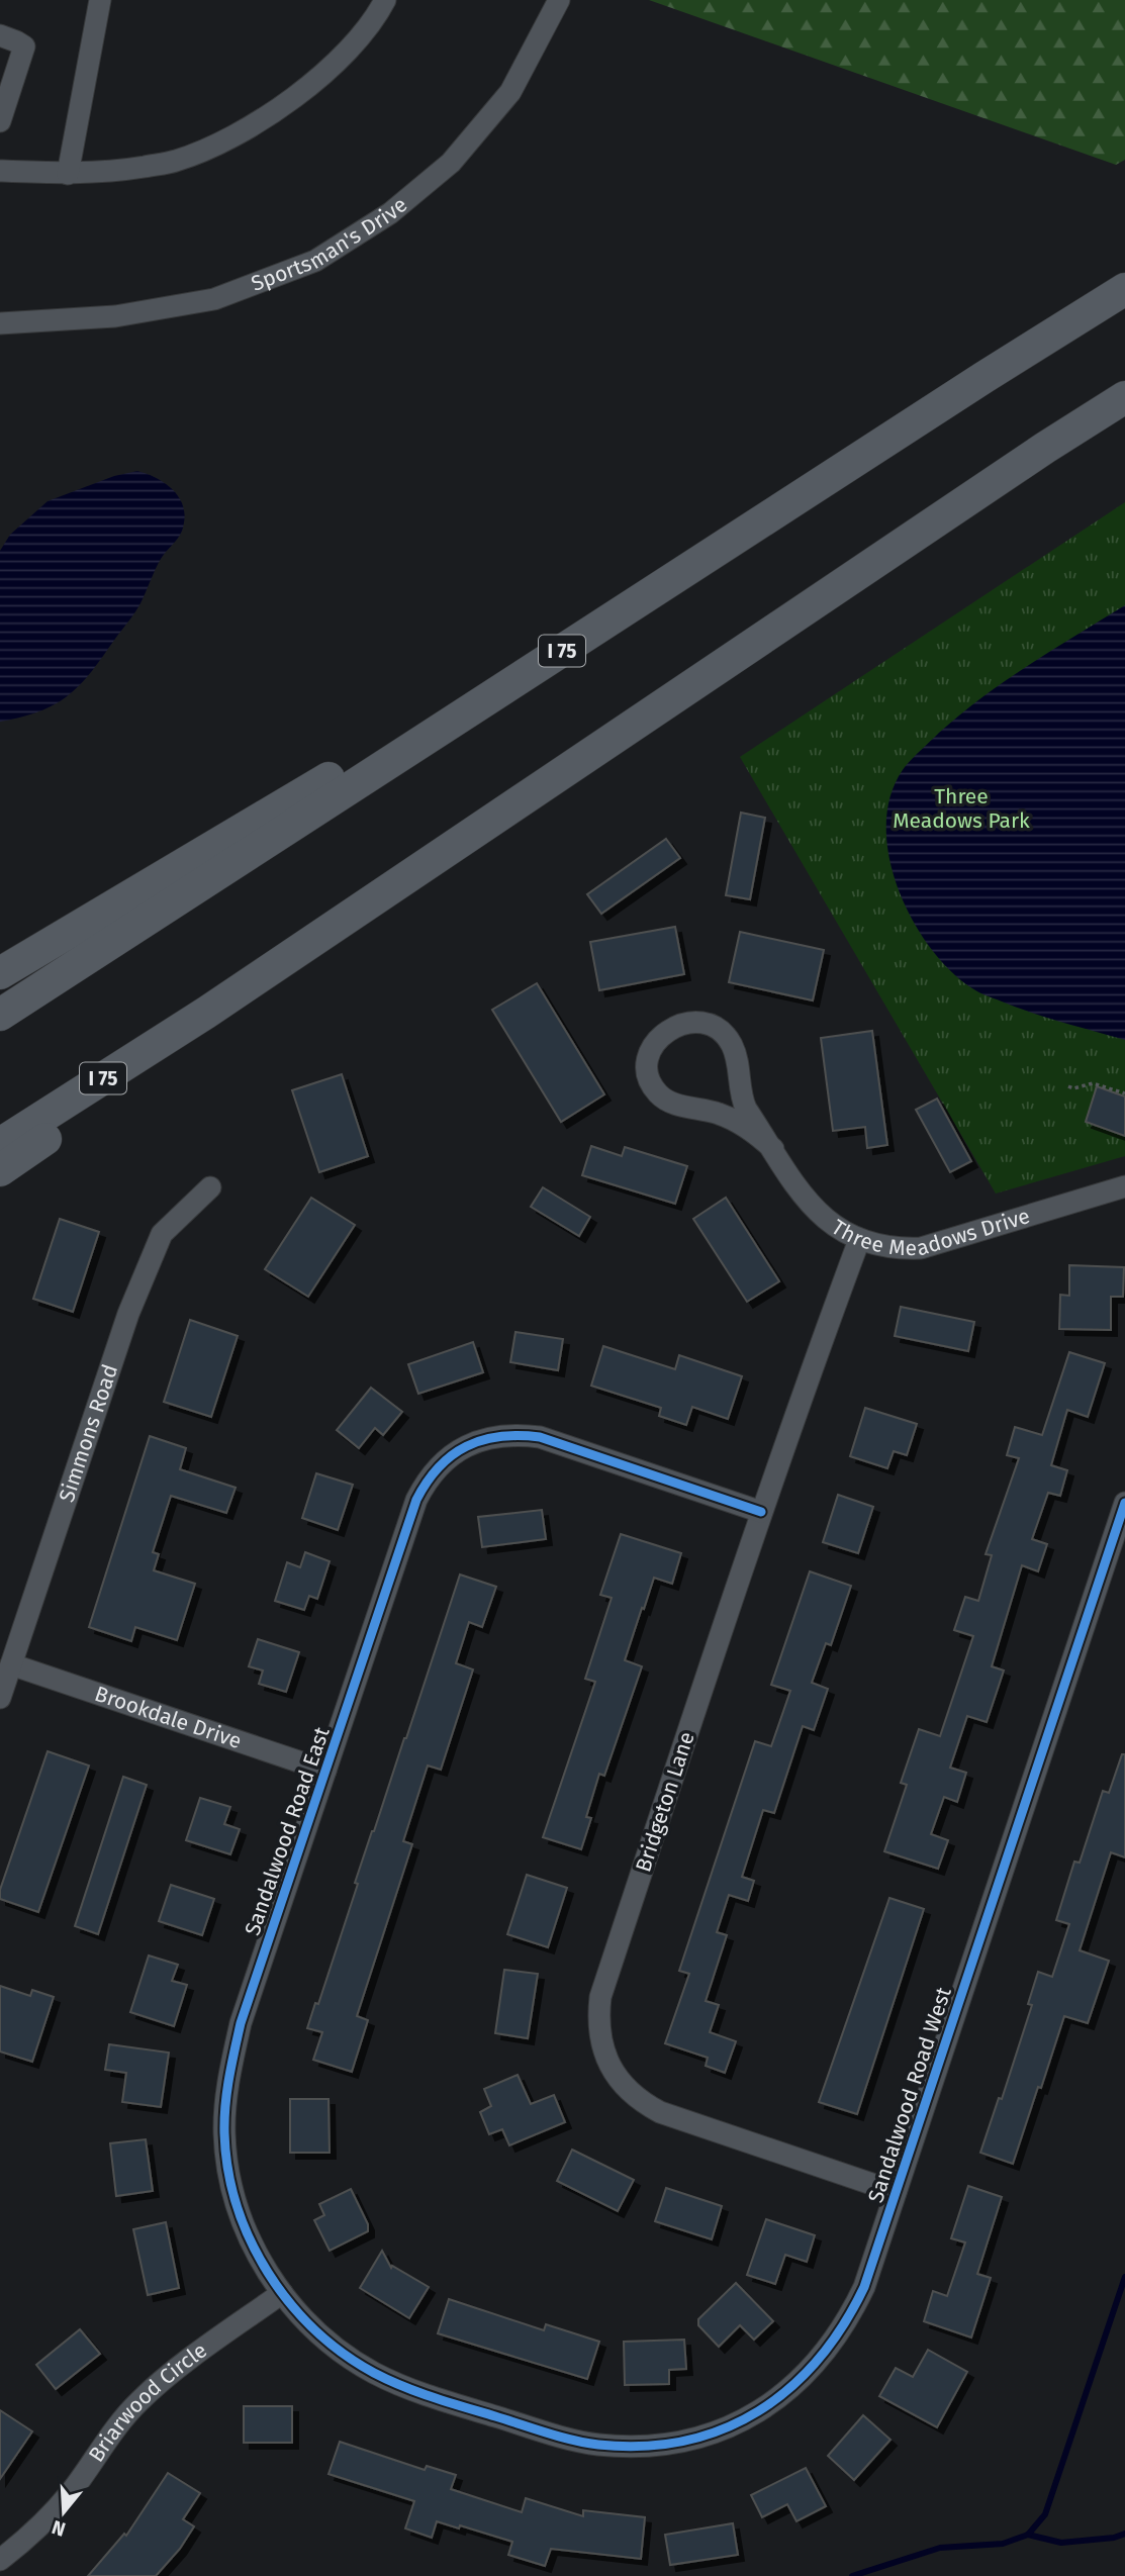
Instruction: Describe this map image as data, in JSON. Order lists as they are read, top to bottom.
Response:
{
  "streets": {
    "highway": ["I 75"],
    "street": [
      "Sportsman's Drive",
      "Three Meadows Drive",
      "Simmons Road",
      "Brookdale Drive",
      "Bridgeton Lane",
      "Sandalwood Road East",
      "Sandalwood Road West",
      "Briarwood Circle"
    ]
  },
  "crossings": [
    ["Three Meadows Drive", "Bridgeton Lane"],
    ["Simmons Road", "Brookdale Drive"],
    ["Brookdale Drive", "Sandalwood Road East"],
    ["Bridgeton Lane", "Sandalwood Road East"],
    ["Bridgeton Lane", "Sandalwood Road West"],
    ["Sandalwood Road East", "Sandalwood Road West"],
    ["Sandalwood Road East", "Briarwood Circle"]
  ],
  "parks": ["Three Meadows Park"],
  "north": "bottom"
}
